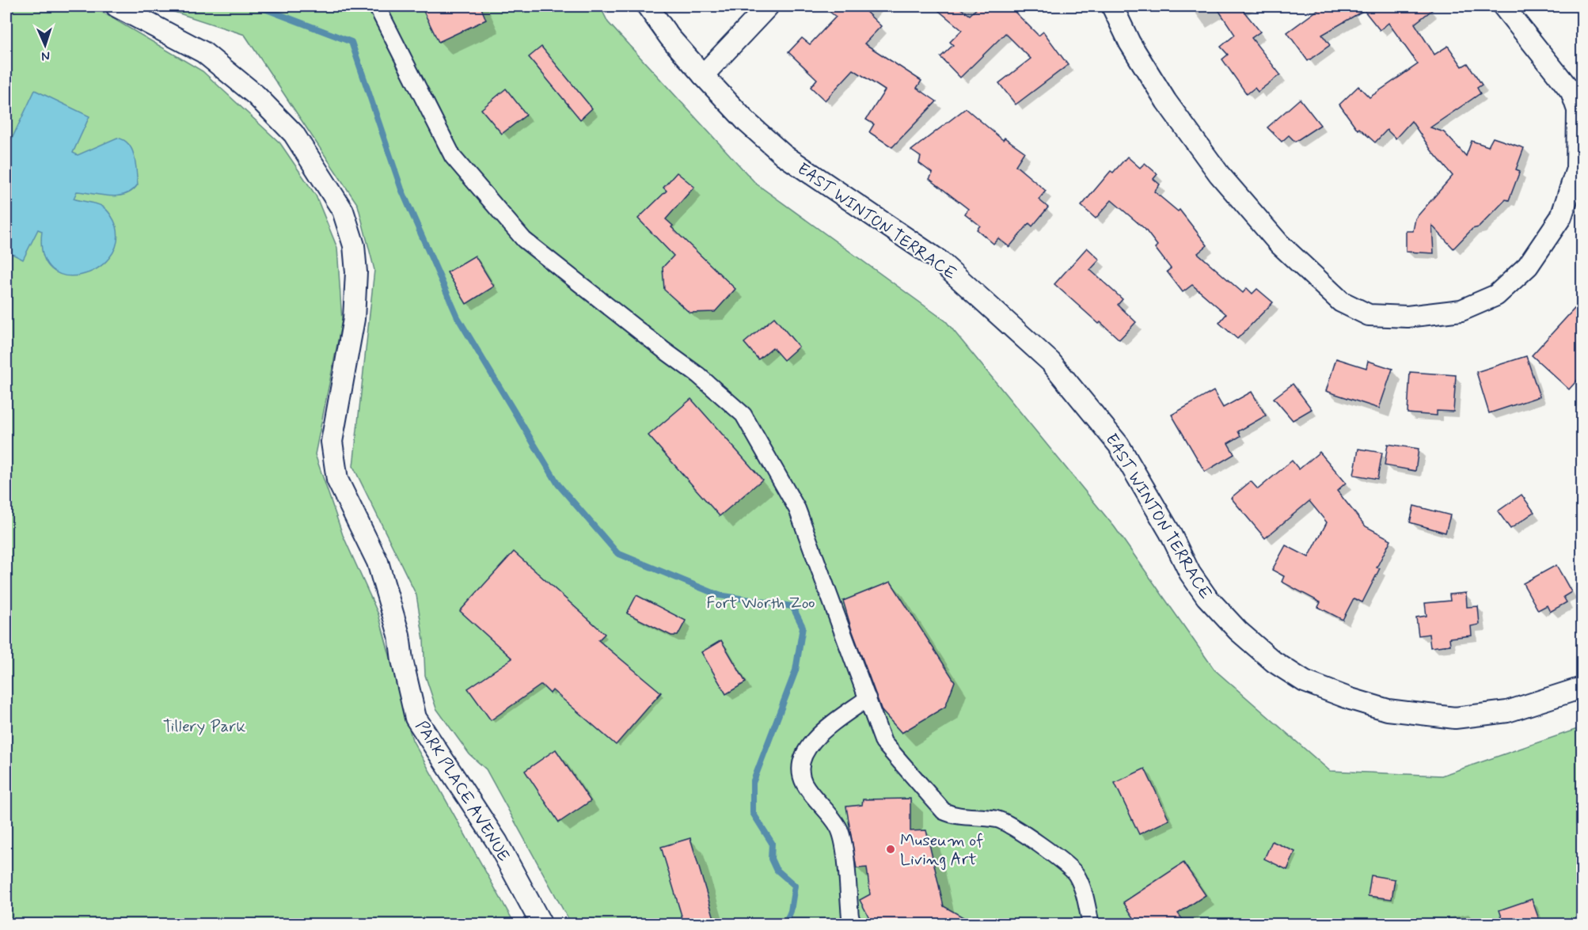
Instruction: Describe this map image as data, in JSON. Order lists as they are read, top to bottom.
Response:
{
  "streets": {
    "street": ["EAST WINTON TERRACE", "PARK PLACE AVENUE"]
  },
  "parks": ["Fort Worth Zoo", "Tillery Park"],
  "places": ["Museum of Living Art"],
  "north": "bottom"
}
